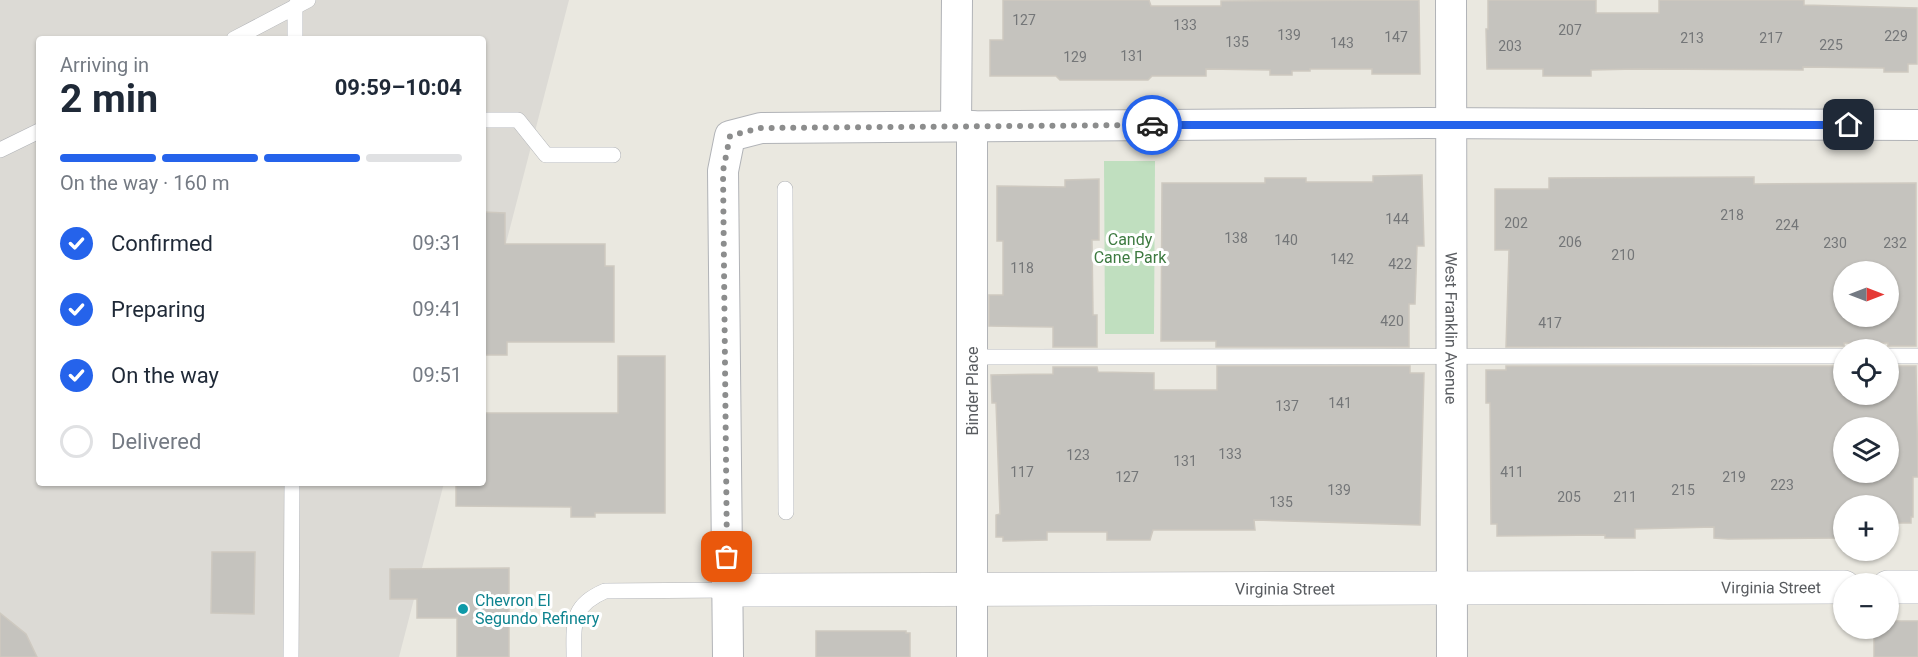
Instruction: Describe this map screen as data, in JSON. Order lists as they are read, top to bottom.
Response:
{
  "streets": {
    "street": ["West Franklin Avenue", "Binder Place", "Virginia Street"]
  },
  "crossings": [
    ["West Franklin Avenue", "Virginia Street"],
    ["Binder Place", "Virginia Street"]
  ],
  "parks": ["Candy Cane Park"],
  "places": ["Chevron El Segundo Refinery"],
  "house_numbers": [
    "127",
    "133",
    "207",
    "139",
    "229",
    "147",
    "213",
    "217",
    "135",
    "143",
    "225",
    "203",
    "131",
    "129",
    "218",
    "144",
    "202",
    "224",
    "138",
    "140",
    "206",
    "230",
    "232",
    "210",
    "142",
    "422",
    "118",
    "420",
    "417",
    "141",
    "137",
    "133",
    "123",
    "131",
    "117",
    "411",
    "127",
    "219",
    "223",
    "139",
    "215",
    "205",
    "211",
    "135"
  ],
  "north": "right",
  "page": {
    "heading": ["2 min", "Arriving in", "09:59–10:04"],
    "bar": "On the way · 160 m",
    "list": [
      ["Confirmed", "09:31"],
      ["Preparing", "09:41"],
      ["On the way", "09:51"],
      "Delivered"
    ],
    "map_buttons": ["+", "−"]
  }
}
